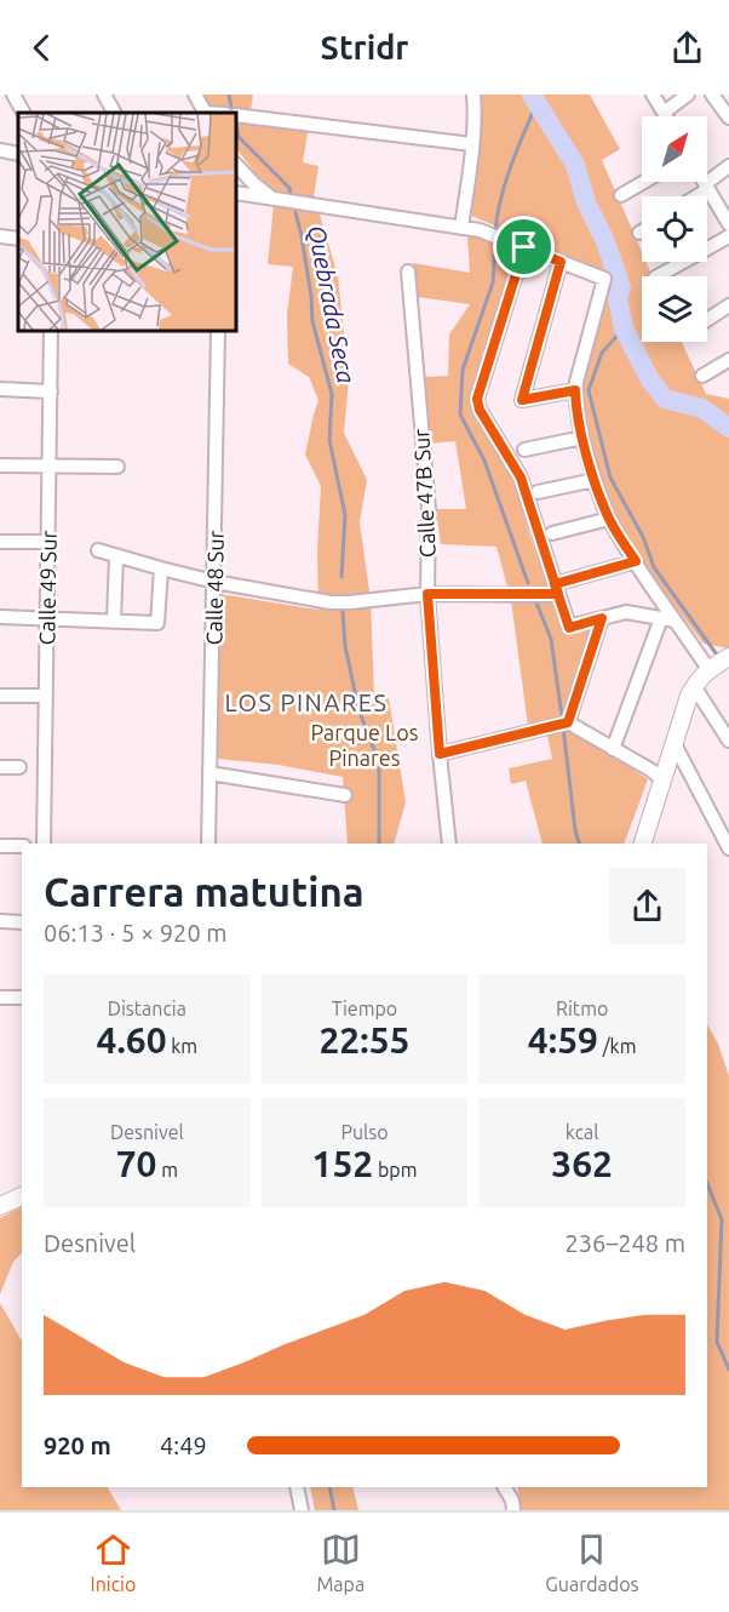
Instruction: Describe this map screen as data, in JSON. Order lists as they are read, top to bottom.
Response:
{
  "streets": {
    "street": ["Calle 47B Sur", "Calle 49 Sur", "Calle 48 Sur"]
  },
  "districts": ["LOS PINARES"],
  "water": ["Quebrada Seca"],
  "parks": ["Parque Los Pinares"],
  "north": "top right",
  "page": {
    "header": "Stridr",
    "heading": ["Carrera matutina", "06:13 · 5 × 920 m"],
    "stats": [
      ["Distancia", "4.60 km"],
      ["Tiempo", "22:55"],
      ["Ritmo", "4:59 /km"],
      ["Desnivel", "70 m"],
      ["Pulso", "152 bpm"],
      ["kcal", "362"]
    ],
    "chart": ["Desnivel", "236–248 m"],
    "list": [
      {
        "name": "920 m",
        "note": "4:49"
      }
    ],
    "tabs": ["Inicio", "Mapa", "Guardados"]
  }
}
